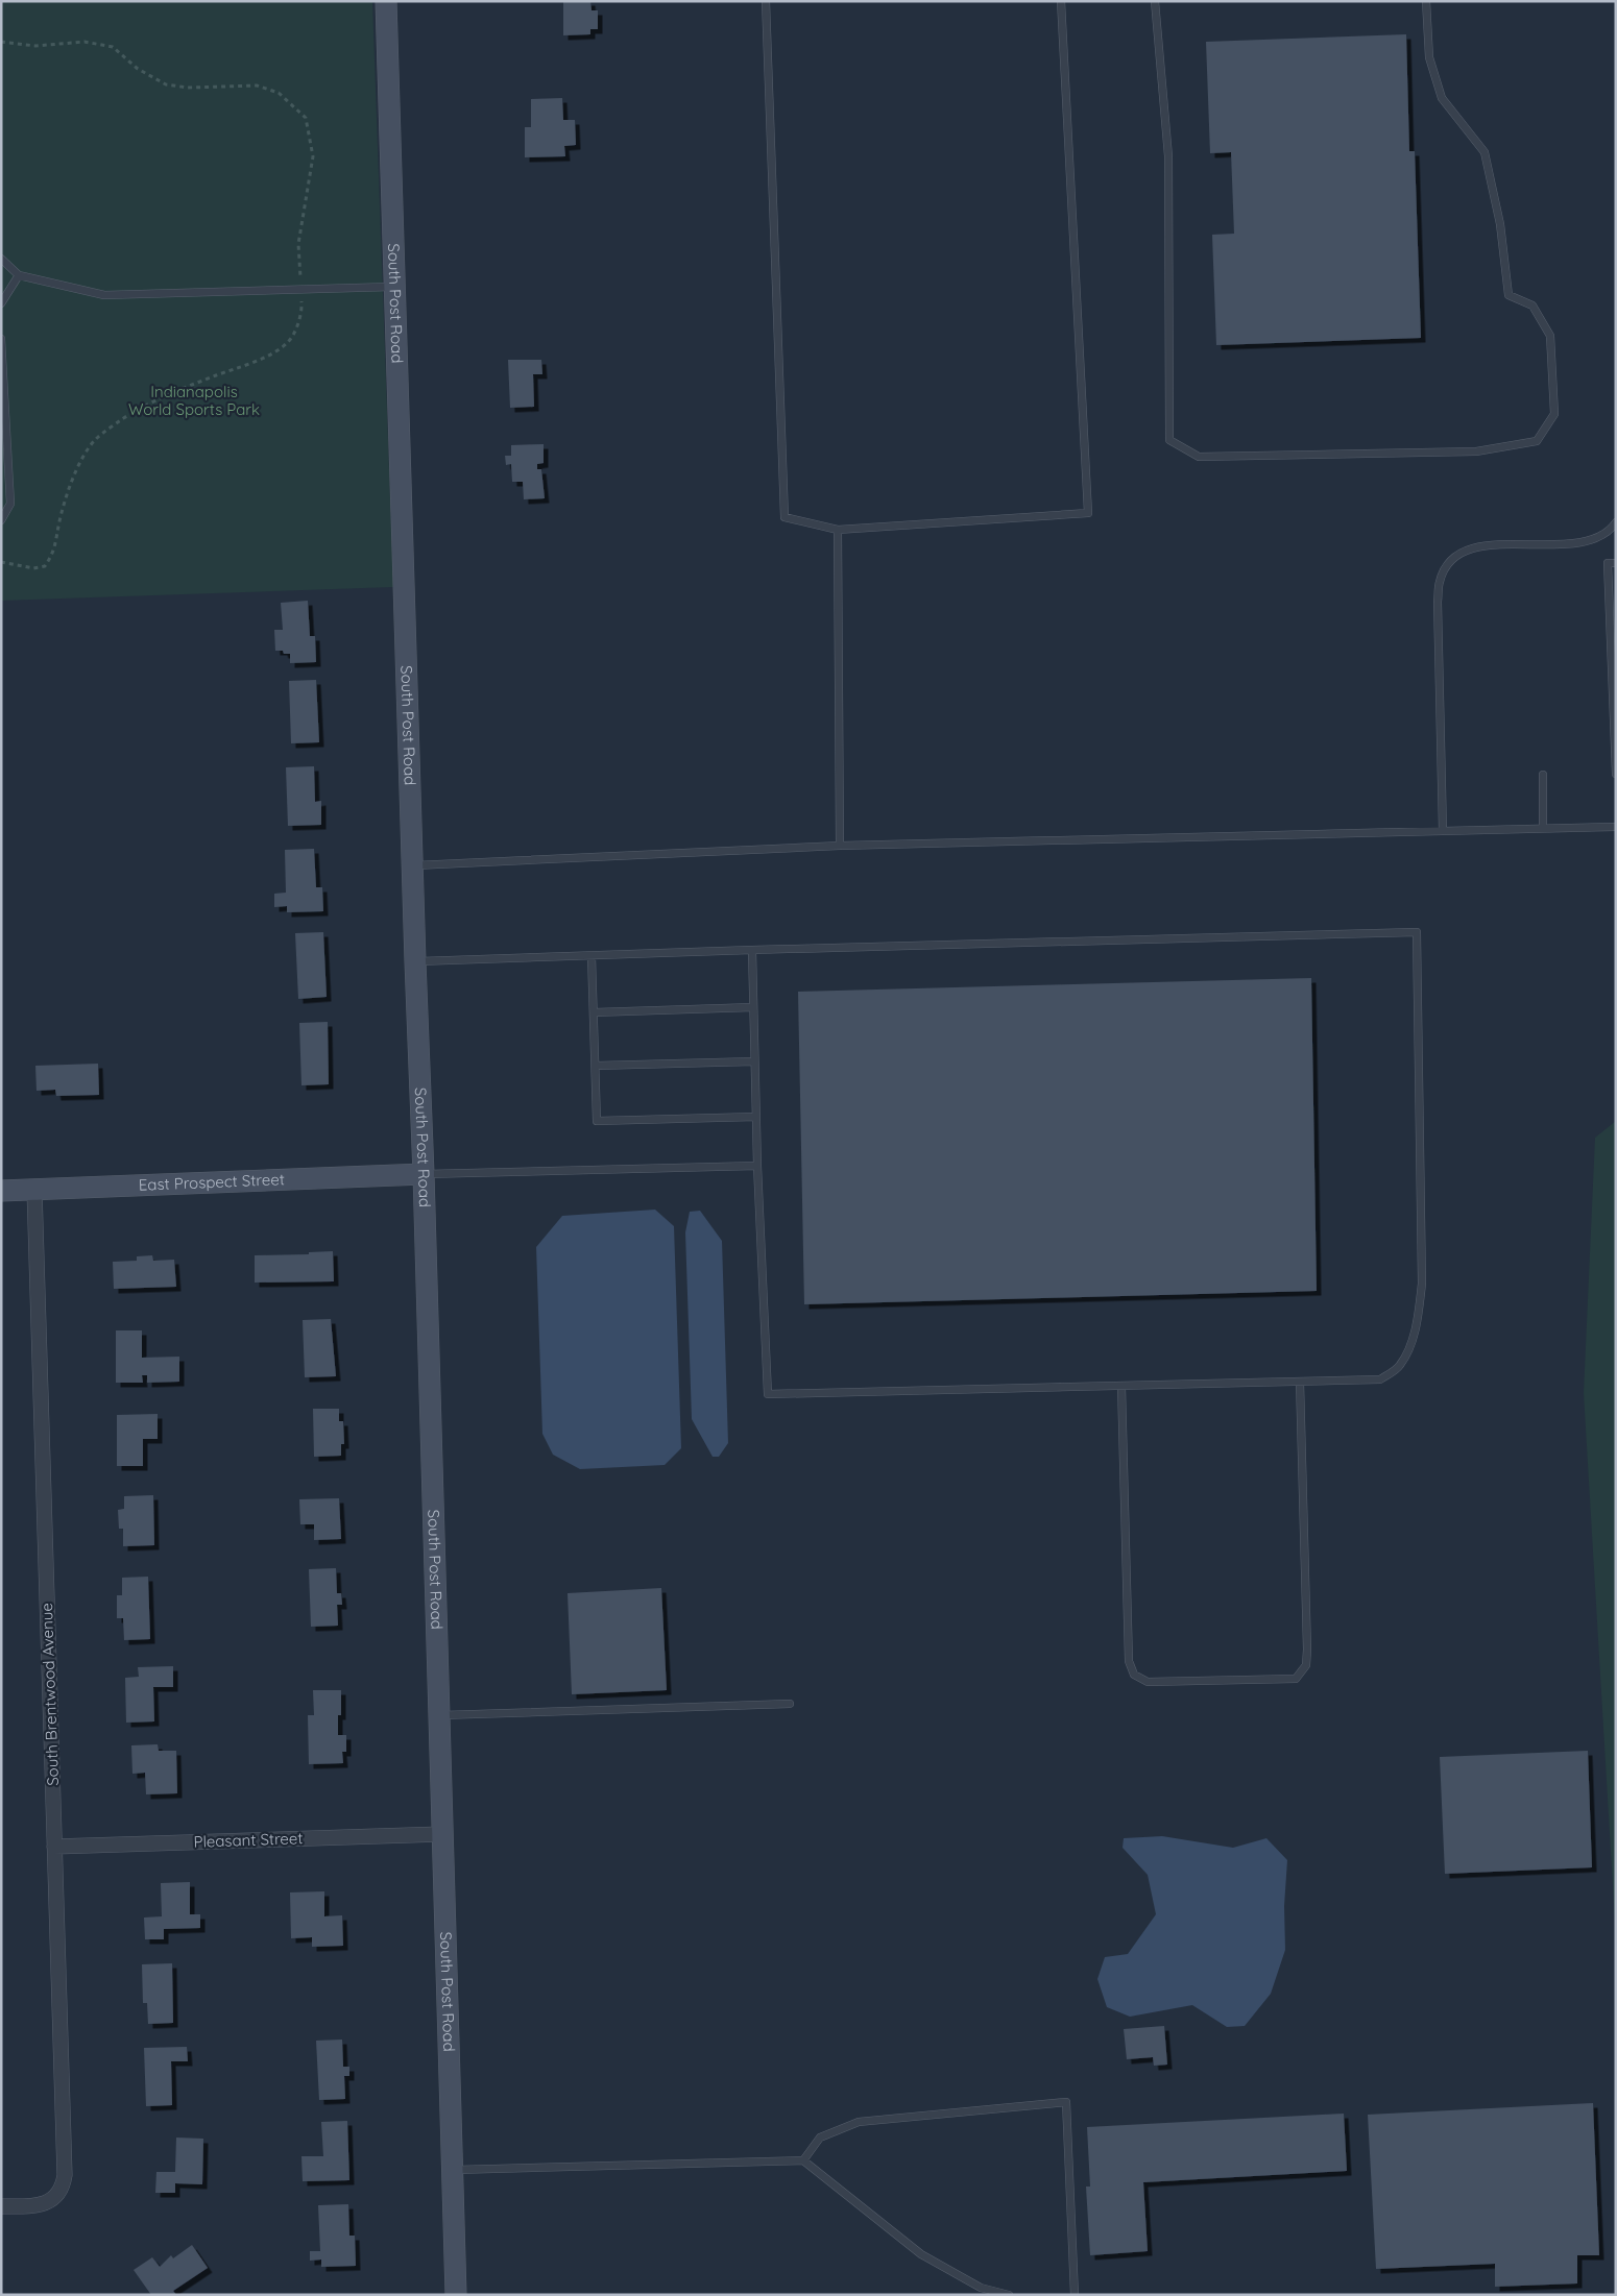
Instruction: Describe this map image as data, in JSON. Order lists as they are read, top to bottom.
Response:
{
  "streets": {
    "main road": ["South Post Road", "East Prospect Street"],
    "street": ["South Brentwood Avenue", "Pleasant Street"]
  },
  "crossings": [
    ["South Post Road", "East Prospect Street"],
    ["South Post Road", "Pleasant Street"],
    ["East Prospect Street", "South Brentwood Avenue"],
    ["South Brentwood Avenue", "Pleasant Street"]
  ],
  "parks": ["Indianapolis World Sports Park"]
}
